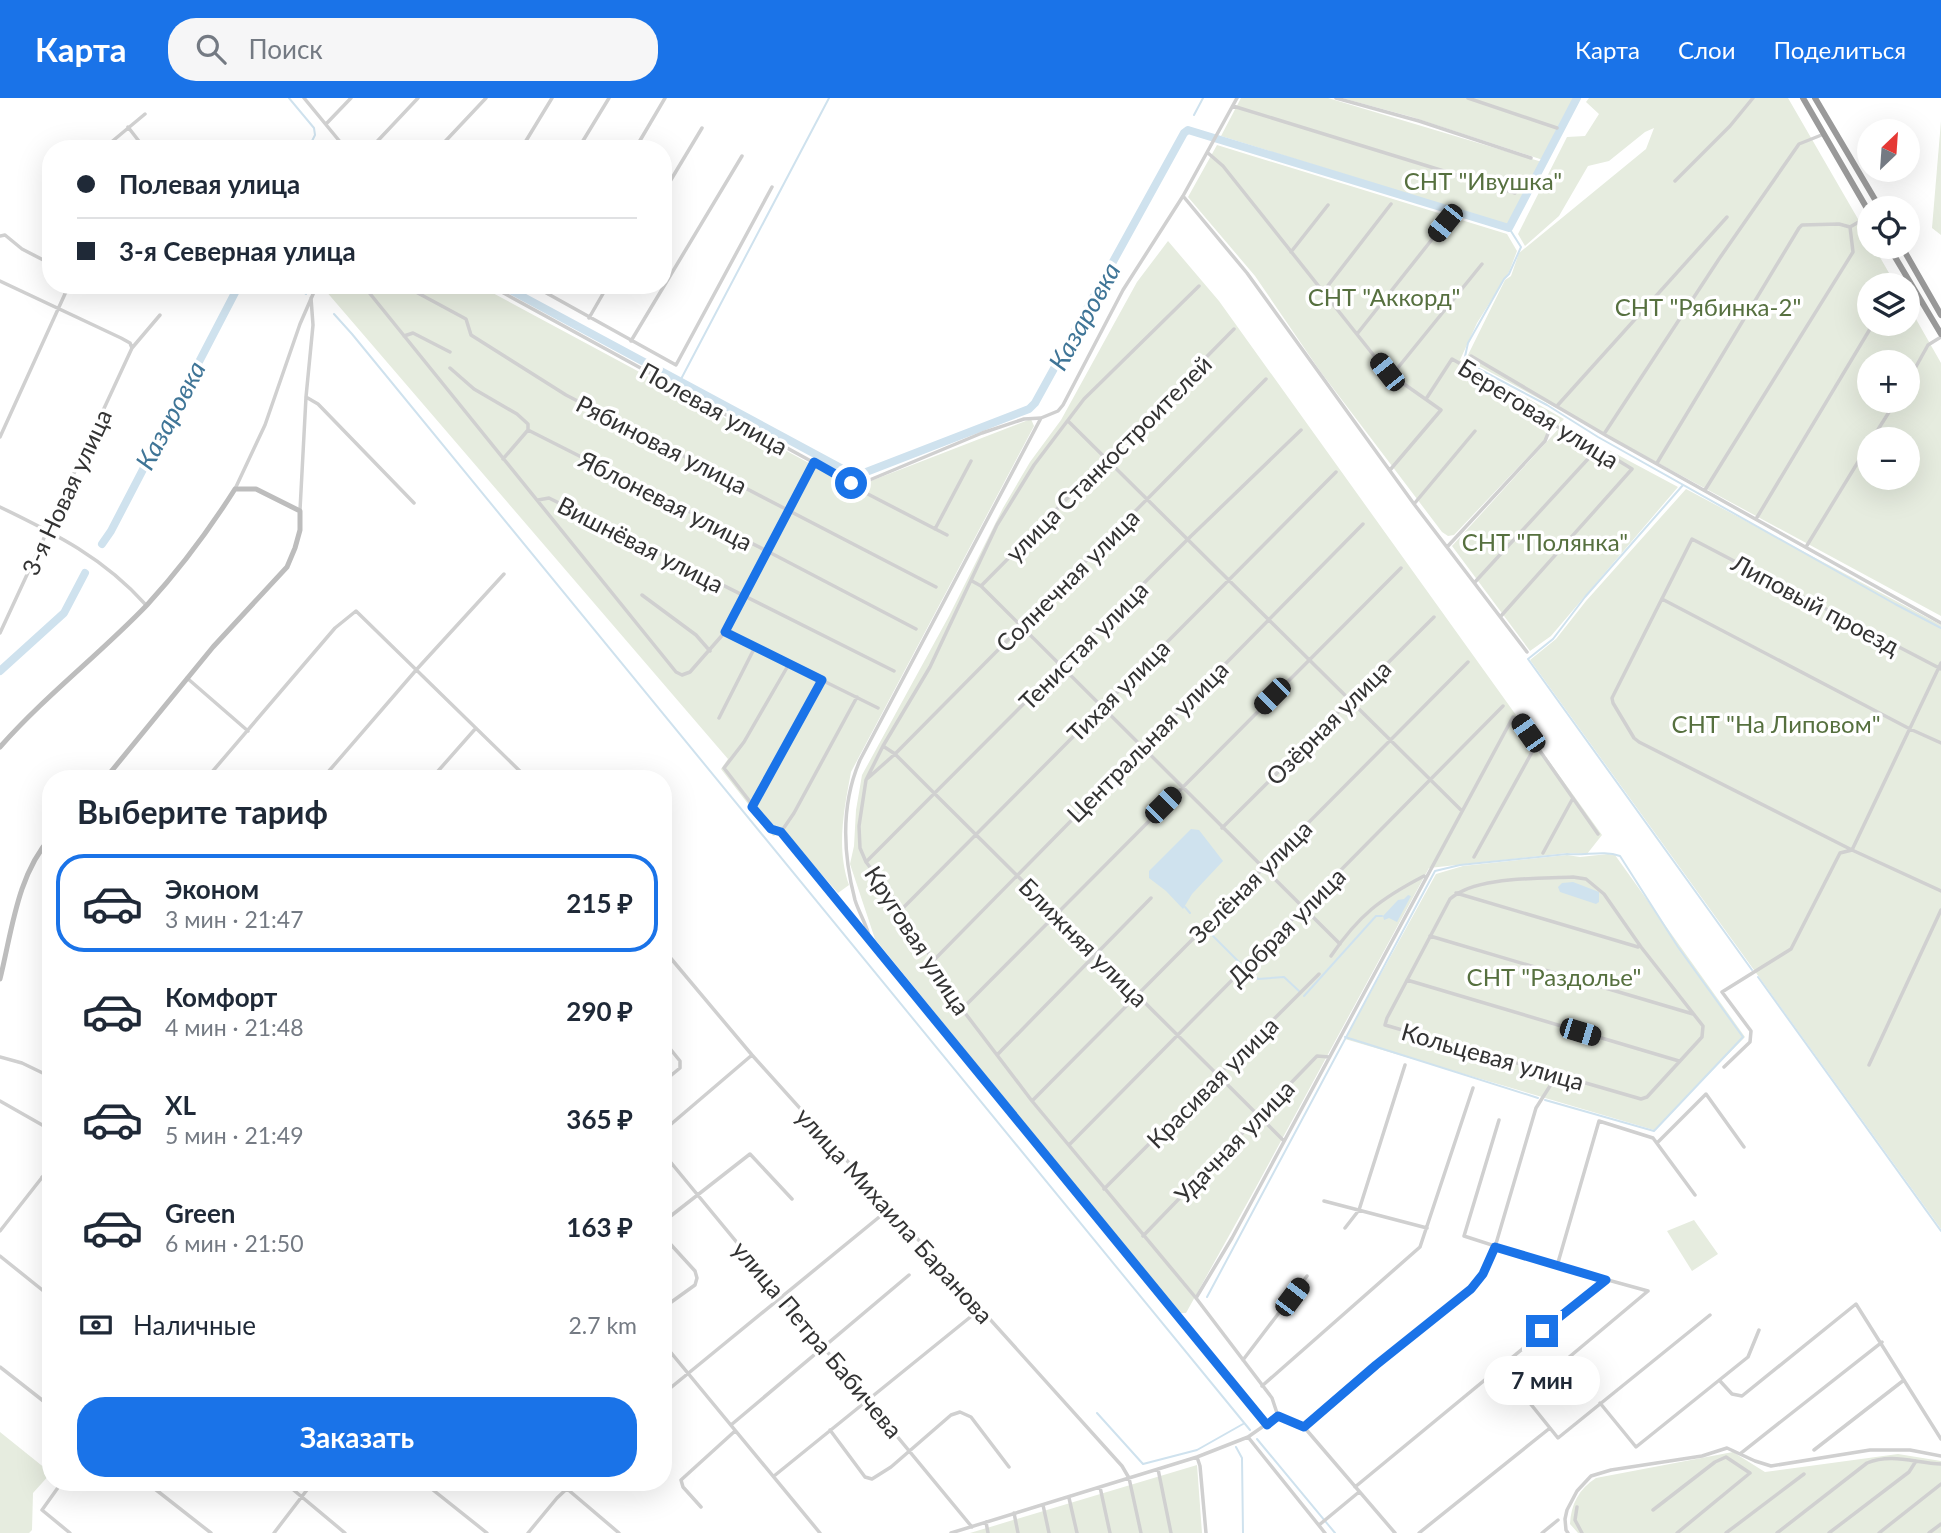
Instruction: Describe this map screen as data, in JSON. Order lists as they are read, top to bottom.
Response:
{
  "streets": {
    "street": [
      "Полевая улица",
      "Береговая улица",
      "Рябиновая улица",
      "улица Станкостроителей",
      "3-я Новая улица",
      "Яблоневая улица",
      "Вишнёвая улица",
      "Солнечная улица",
      "Липовый проезд",
      "Тенистая улица",
      "Тихая улица",
      "Озёрная улица",
      "Центральная улица",
      "Зелёная улица",
      "Добрая улица",
      "Круговая улица",
      "Ближняя улица",
      "Кольцевая улица",
      "Красивая улица",
      "Удачная улица",
      "улица Михаила Баранова",
      "улица Петра Бабичева"
    ]
  },
  "crossings": [
    ["Солнечная улица", "Круговая улица"],
    ["Солнечная улица", "Ближняя улица"],
    ["Тенистая улица", "Круговая улица"],
    ["Тенистая улица", "Ближняя улица"],
    ["Тихая улица", "Круговая улица"],
    ["Тихая улица", "Ближняя улица"],
    ["Центральная улица", "Круговая улица"],
    ["Центральная улица", "Ближняя улица"],
    ["Зелёная улица", "Круговая улица"],
    ["Зелёная улица", "Ближняя улица"],
    ["Добрая улица", "Круговая улица"],
    ["Добрая улица", "Ближняя улица"],
    ["Круговая улица", "Ближняя улица"],
    ["Круговая улица", "Красивая улица"],
    ["Круговая улица", "Удачная улица"],
    ["Ближняя улица", "Красивая улица"],
    ["Ближняя улица", "Удачная улица"]
  ],
  "water": ["Казаровка"],
  "parks": [
    "СНТ \"Ивушка\"",
    "СНТ \"Аккорд\"",
    "СНТ \"Рябинка-2\"",
    "СНТ \"Полянка\"",
    "СНТ \"На Липовом\"",
    "СНТ \"Раздолье\""
  ],
  "north": "top right",
  "page": {
    "header": "Карта",
    "search": "Поиск",
    "nav": ["Карта", "Слои", "Поделиться"],
    "map_buttons": ["+", "−"],
    "banner": ["Полевая улица", "3-я Северная улица"],
    "heading": "Выберите тариф",
    "list": [
      {
        "name": "Эконом",
        "note": "3 мин · 21:47",
        "value": "215 ₽"
      },
      {
        "name": "Комфорт",
        "note": "4 мин · 21:48",
        "value": "290 ₽"
      },
      {
        "name": "XL",
        "note": "5 мин · 21:49",
        "value": "365 ₽"
      },
      {
        "name": "Green",
        "note": "6 мин · 21:50",
        "value": "163 ₽"
      }
    ],
    "pay": ["Наличные", "2.7 km"],
    "bubble": "7 мин",
    "buttons": "Заказать"
  }
}
